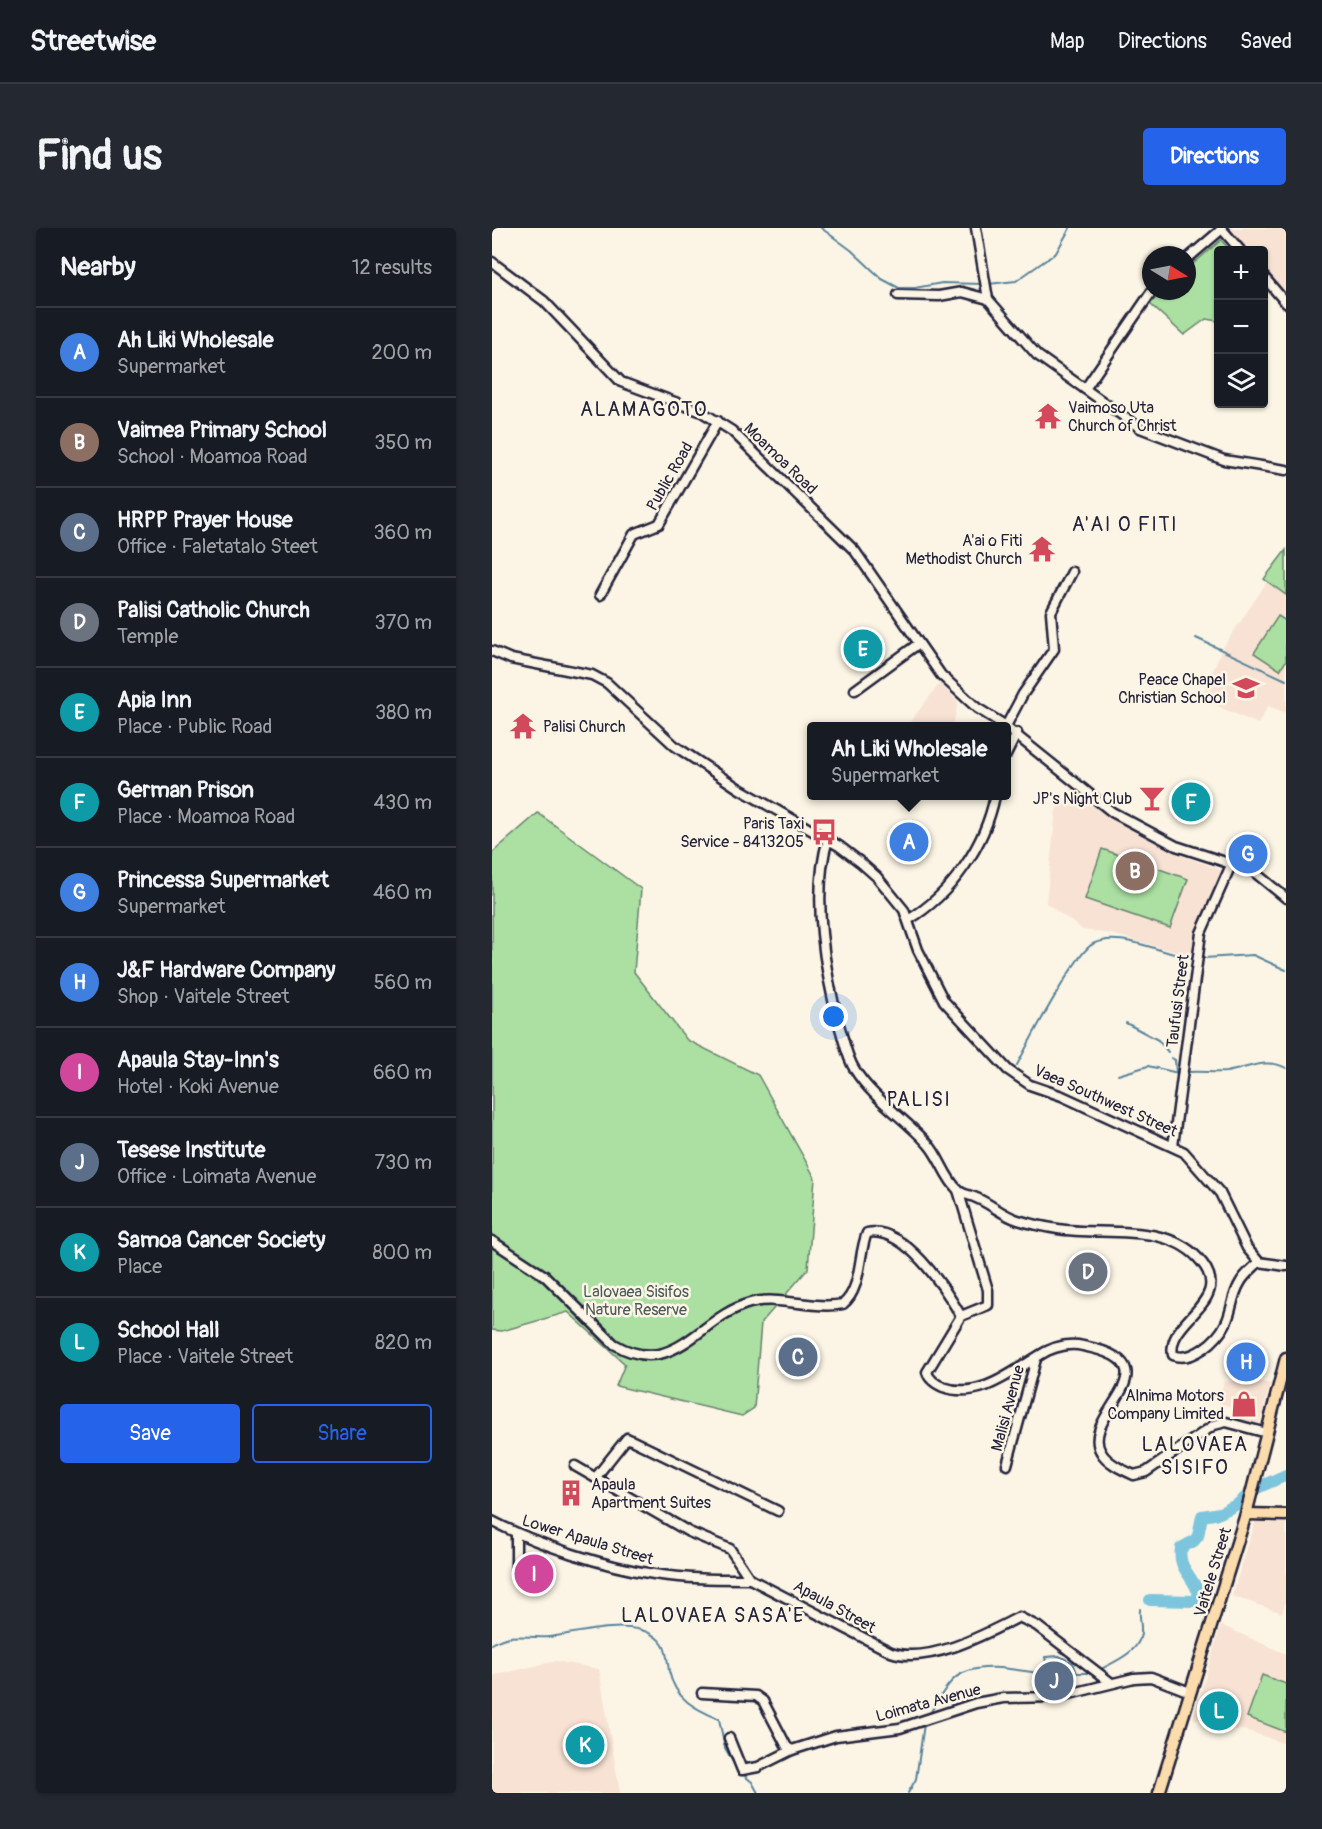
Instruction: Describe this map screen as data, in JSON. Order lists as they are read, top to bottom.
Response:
{
  "streets": {
    "main road": ["Vaitele Street"],
    "street": [
      "Moamoa Road",
      "Public Road",
      "Taufusi Street",
      "Vaea Southwest Street",
      "Malisi Avenue",
      "Lower Apaula Street",
      "Apaula Street",
      "Loimata Avenue"
    ]
  },
  "crossings": [
    ["Moamoa Road", "Public Road"],
    ["Moamoa Road", "Taufusi Street"],
    ["Taufusi Street", "Vaea Southwest Street"],
    ["Lower Apaula Street", "Apaula Street"],
    ["Vaitele Street", "Loimata Avenue"],
    ["Apaula Street", "Loimata Avenue"]
  ],
  "districts": [
    "ALAMAGOTO",
    "A'AI O FITI",
    "PALISI",
    "LALOVAEA SISIFO",
    "LALOVAEA SASA'E"
  ],
  "parks": ["Lalovaea Sisifos Nature Reserve"],
  "places": {
    "temple": ["Vaimoso Uta Church of Christ", "A'ai o Fiti Methodist Church", "Palisi Church"],
    "school or university": ["Peace Chapel Christian School"],
    "bar": ["JP's Night Club"],
    "bus stop": ["Paris Taxi Service - 8413205"],
    "shop": ["Alnima Motors Company Limited"],
    "building": ["Apaula Apartment Suites"]
  },
  "north": "right",
  "page": {
    "header": "Streetwise",
    "nav": ["Map", "Directions", "Saved"],
    "buttons": [
      "Directions",
      ["Save", "Share"]
    ],
    "title": "Find us",
    "heading": ["Nearby", "12 results"],
    "map_buttons": ["+", "−"],
    "list": [
      {
        "mark": "A",
        "name": "Ah Liki Wholesale",
        "note": "Supermarket",
        "value": "200 m"
      },
      {
        "mark": "B",
        "name": "Vaimea Primary School",
        "note": "School · Moamoa Road",
        "value": "350 m"
      },
      {
        "mark": "C",
        "name": "HRPP Prayer House",
        "note": "Office · Faletatalo Steet",
        "value": "360 m"
      },
      {
        "mark": "D",
        "name": "Palisi Catholic Church",
        "note": "Temple",
        "value": "370 m"
      },
      {
        "mark": "E",
        "name": "Apia Inn",
        "note": "Place · Public Road",
        "value": "380 m"
      },
      {
        "mark": "F",
        "name": "German Prison",
        "note": "Place · Moamoa Road",
        "value": "430 m"
      },
      {
        "mark": "G",
        "name": "Princessa Supermarket",
        "note": "Supermarket",
        "value": "460 m"
      },
      {
        "mark": "H",
        "name": "J&F Hardware Company",
        "note": "Shop · Vaitele Street",
        "value": "560 m"
      },
      {
        "mark": "I",
        "name": "Apaula Stay-Inn's",
        "note": "Hotel · Koki Avenue",
        "value": "660 m"
      },
      {
        "mark": "J",
        "name": "Tesese Institute",
        "note": "Office · Loimata Avenue",
        "value": "730 m"
      },
      {
        "mark": "K",
        "name": "Samoa Cancer Society",
        "note": "Place",
        "value": "800 m"
      },
      {
        "mark": "L",
        "name": "School Hall",
        "note": "Place · Vaitele Street",
        "value": "820 m"
      }
    ],
    "pins": [
      "E",
      "F",
      "A",
      "G",
      "B",
      "D",
      "C",
      "H",
      "I",
      "J",
      "L",
      "K"
    ],
    "popup": ["Ah Liki Wholesale", "Supermarket"]
  }
}
